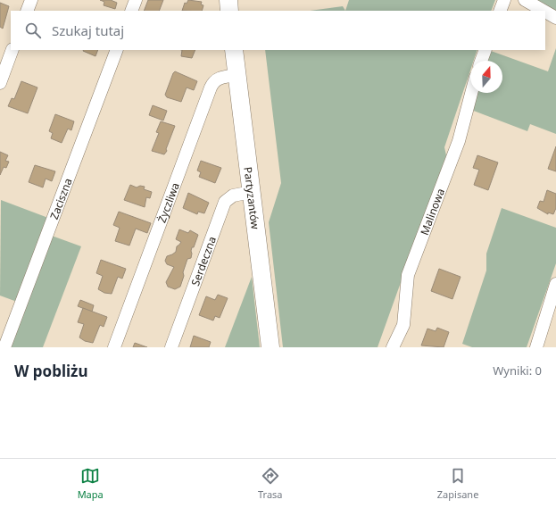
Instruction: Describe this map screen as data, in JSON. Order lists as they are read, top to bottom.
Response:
{
  "streets": {
    "street": [
      "Zaciszna",
      "Partyzantów",
      "Życzliwa",
      "Malinowa",
      "Serdeczna"
    ]
  },
  "crossings": [
    ["Partyzantów", "Życzliwa"],
    ["Partyzantów", "Serdeczna"]
  ],
  "north": "top",
  "page": {
    "search": "Szukaj tutaj",
    "heading": ["W pobliżu", "Wyniki: 0"],
    "nav": ["Mapa", "Trasa", "Zapisane"]
  }
}
